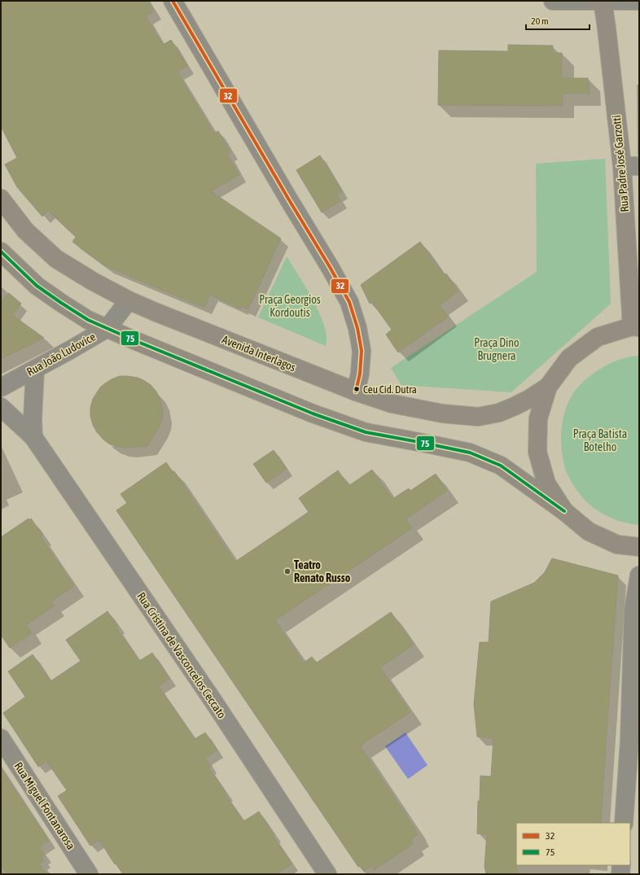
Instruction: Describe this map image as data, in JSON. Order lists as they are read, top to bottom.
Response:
{
  "streets": {
    "main road": ["Rua Padre José Garzotti", "Avenida Interlagos"],
    "street": ["Rua João Ludovice", "Rua Cristina de Vasconcelos Ceccato", "Rua Miguel Fontanarosa"]
  },
  "crossings": [
    ["Avenida Interlagos", "Rua João Ludovice"]
  ],
  "parks": ["Praça Georgios Kordoutis", "Praça Dino Brugnera", "Praça Batista Botelho"],
  "places": ["Ceu Cid. Dutra", "Teatro Renato Russo"],
  "lines": ["transit line 32", "transit line 75"],
  "legend": ["32", "75"],
  "scale_bar": "20 m"
}
